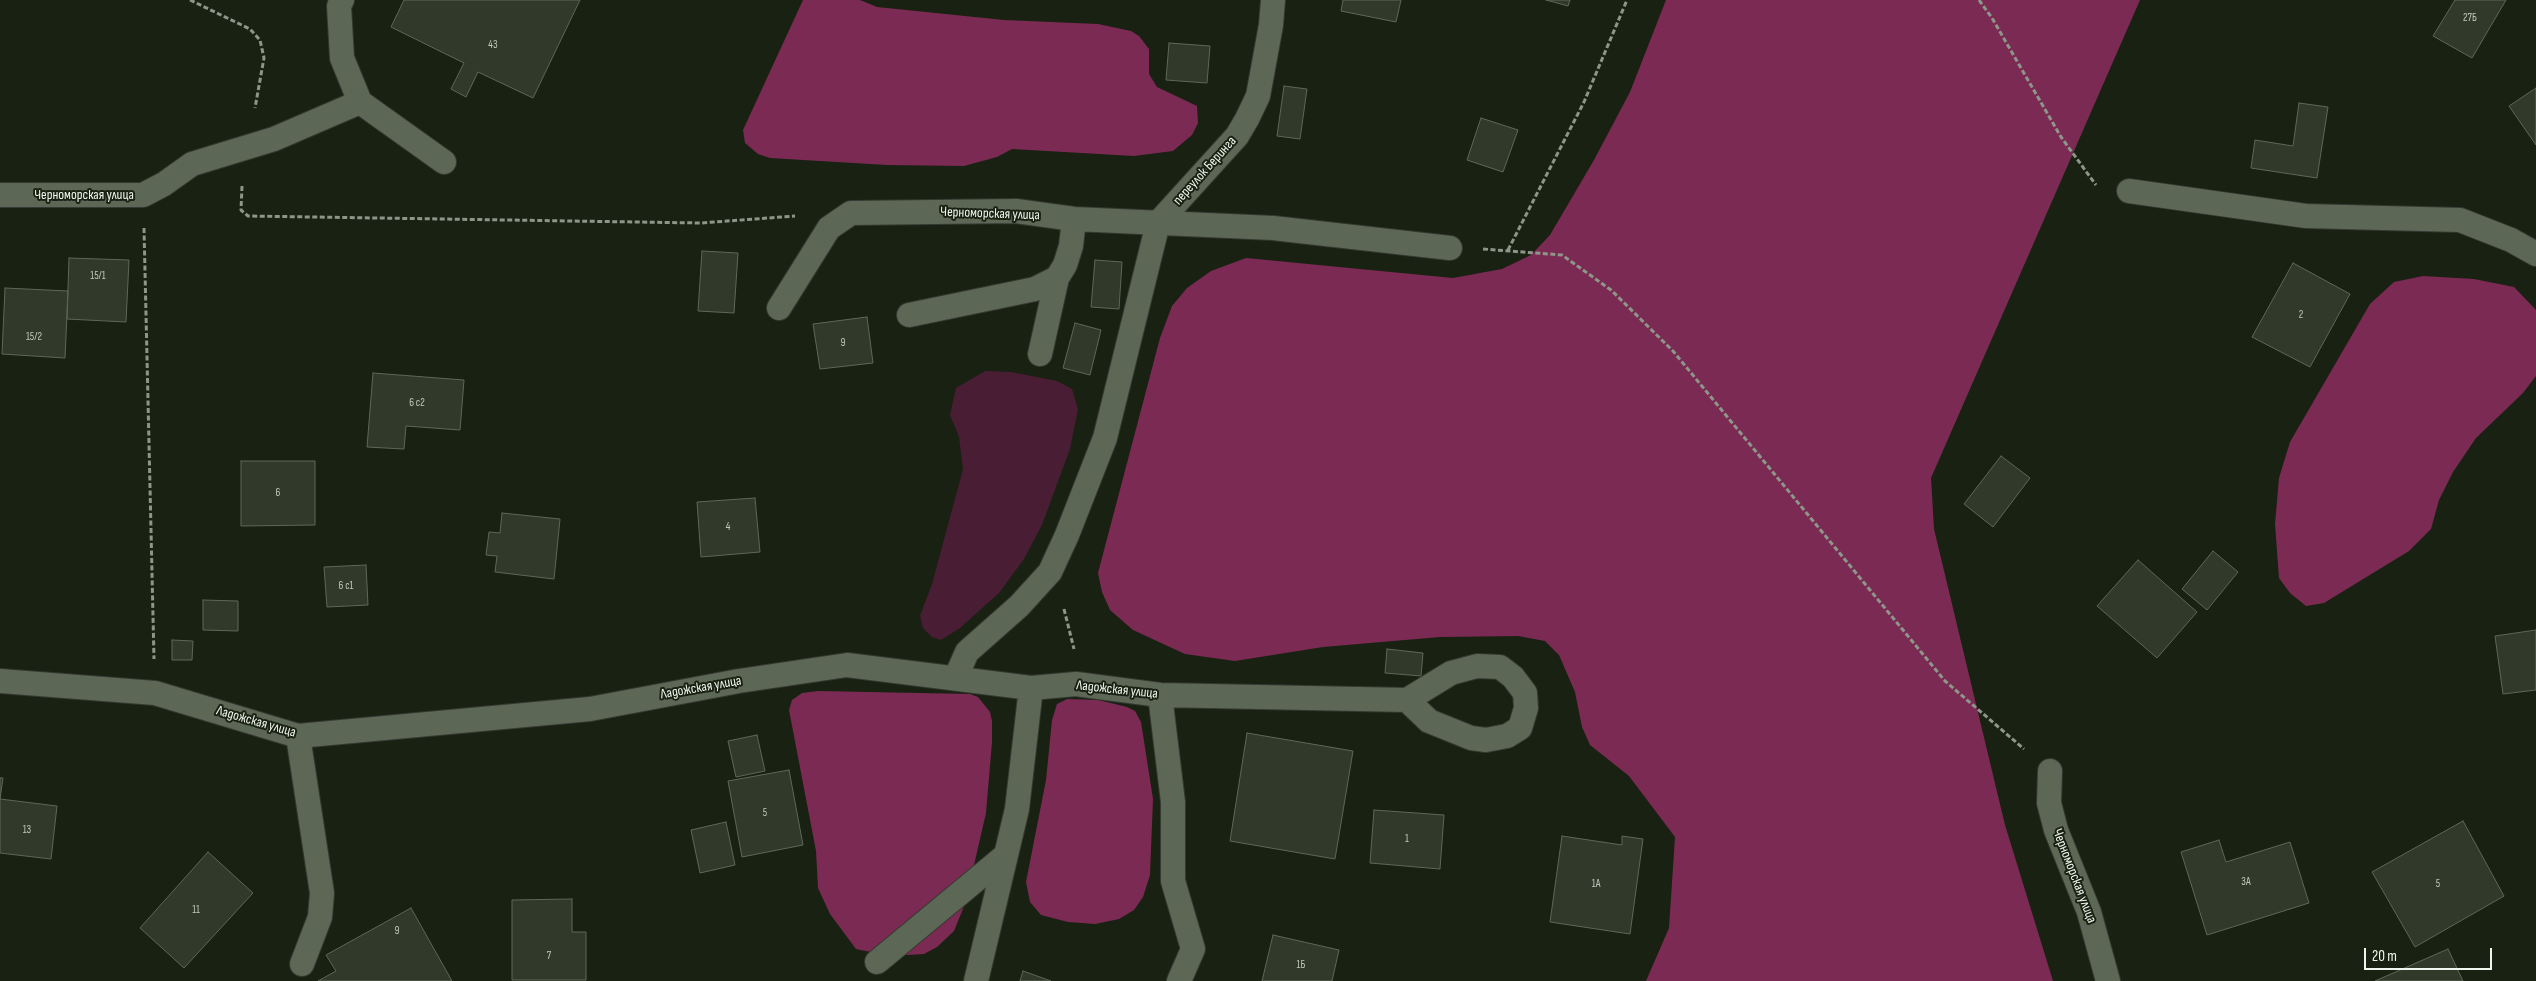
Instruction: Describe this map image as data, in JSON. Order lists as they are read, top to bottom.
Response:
{
  "streets": {
    "lane": ["переулок Беринга", "Черноморская улица", "Ладожская улица"]
  },
  "crossings": [
    ["переулок Беринга", "Черноморская улица"]
  ],
  "house_numbers": [
    "27Б",
    "43",
    "15/1",
    "2",
    "15/2",
    "9",
    "6 с2",
    "6",
    "4",
    "6 с1",
    "5",
    "13",
    "1",
    "3А",
    "1А",
    "5",
    "11",
    "9",
    "7",
    "1Б"
  ],
  "scale_bar": "20 m"
}
